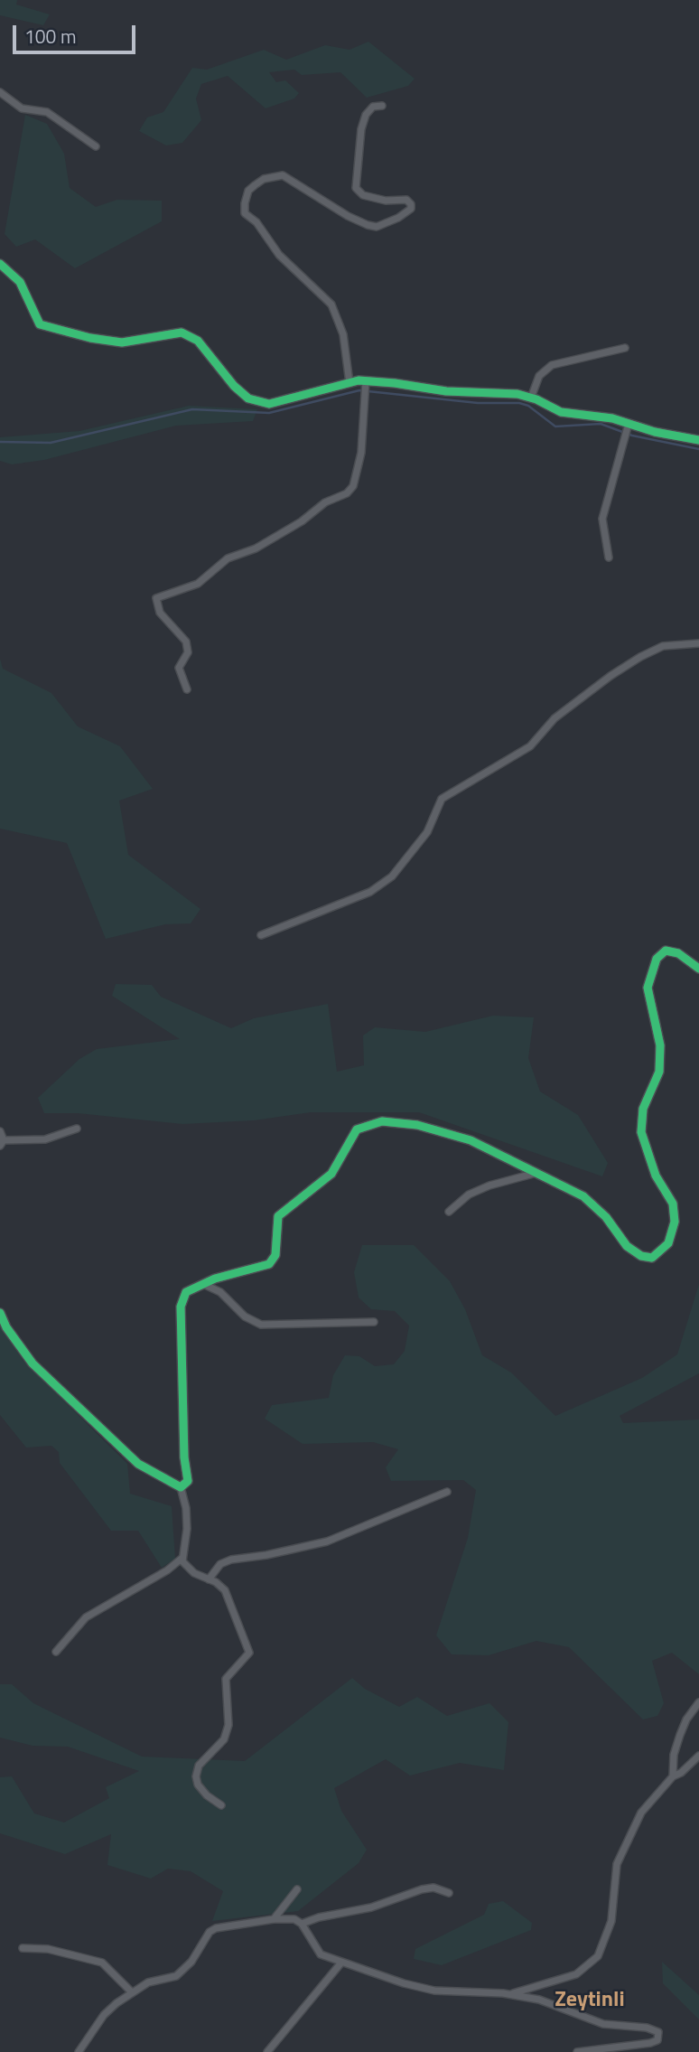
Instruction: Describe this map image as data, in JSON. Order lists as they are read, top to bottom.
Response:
{
  "districts": ["Zeytinli"],
  "scale_bar": "100 m"
}
